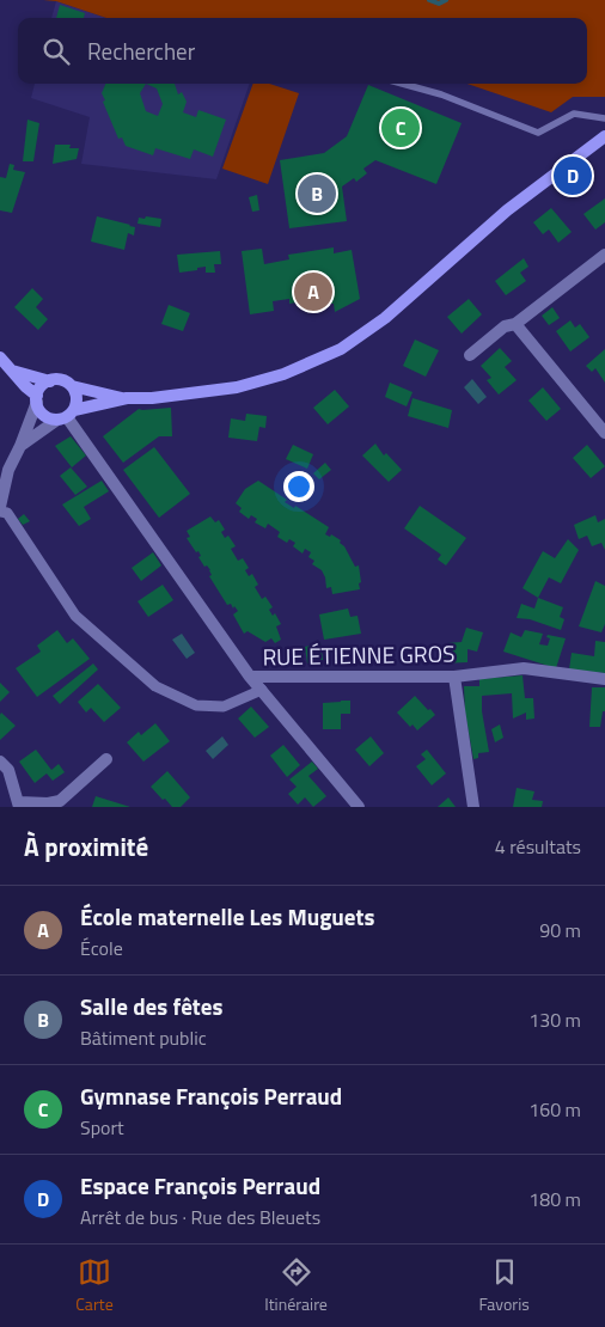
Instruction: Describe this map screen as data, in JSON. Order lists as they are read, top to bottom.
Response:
{
  "streets": {
    "street": ["RUE ÉTIENNE GROS"]
  },
  "page": {
    "search": "Rechercher",
    "pins": [
      "C",
      "D",
      "B",
      "A"
    ],
    "heading": ["À proximité", "4 résultats"],
    "list": [
      {
        "mark": "A",
        "name": "École maternelle Les Muguets",
        "note": "École",
        "value": "90 m"
      },
      {
        "mark": "B",
        "name": "Salle des fêtes",
        "note": "Bâtiment public",
        "value": "130 m"
      },
      {
        "mark": "C",
        "name": "Gymnase François Perraud",
        "note": "Sport",
        "value": "160 m"
      },
      {
        "mark": "D",
        "name": "Espace François Perraud",
        "note": "Arrêt de bus · Rue des Bleuets",
        "value": "180 m"
      }
    ],
    "nav": ["Carte", "Itinéraire", "Favoris"]
  }
}
